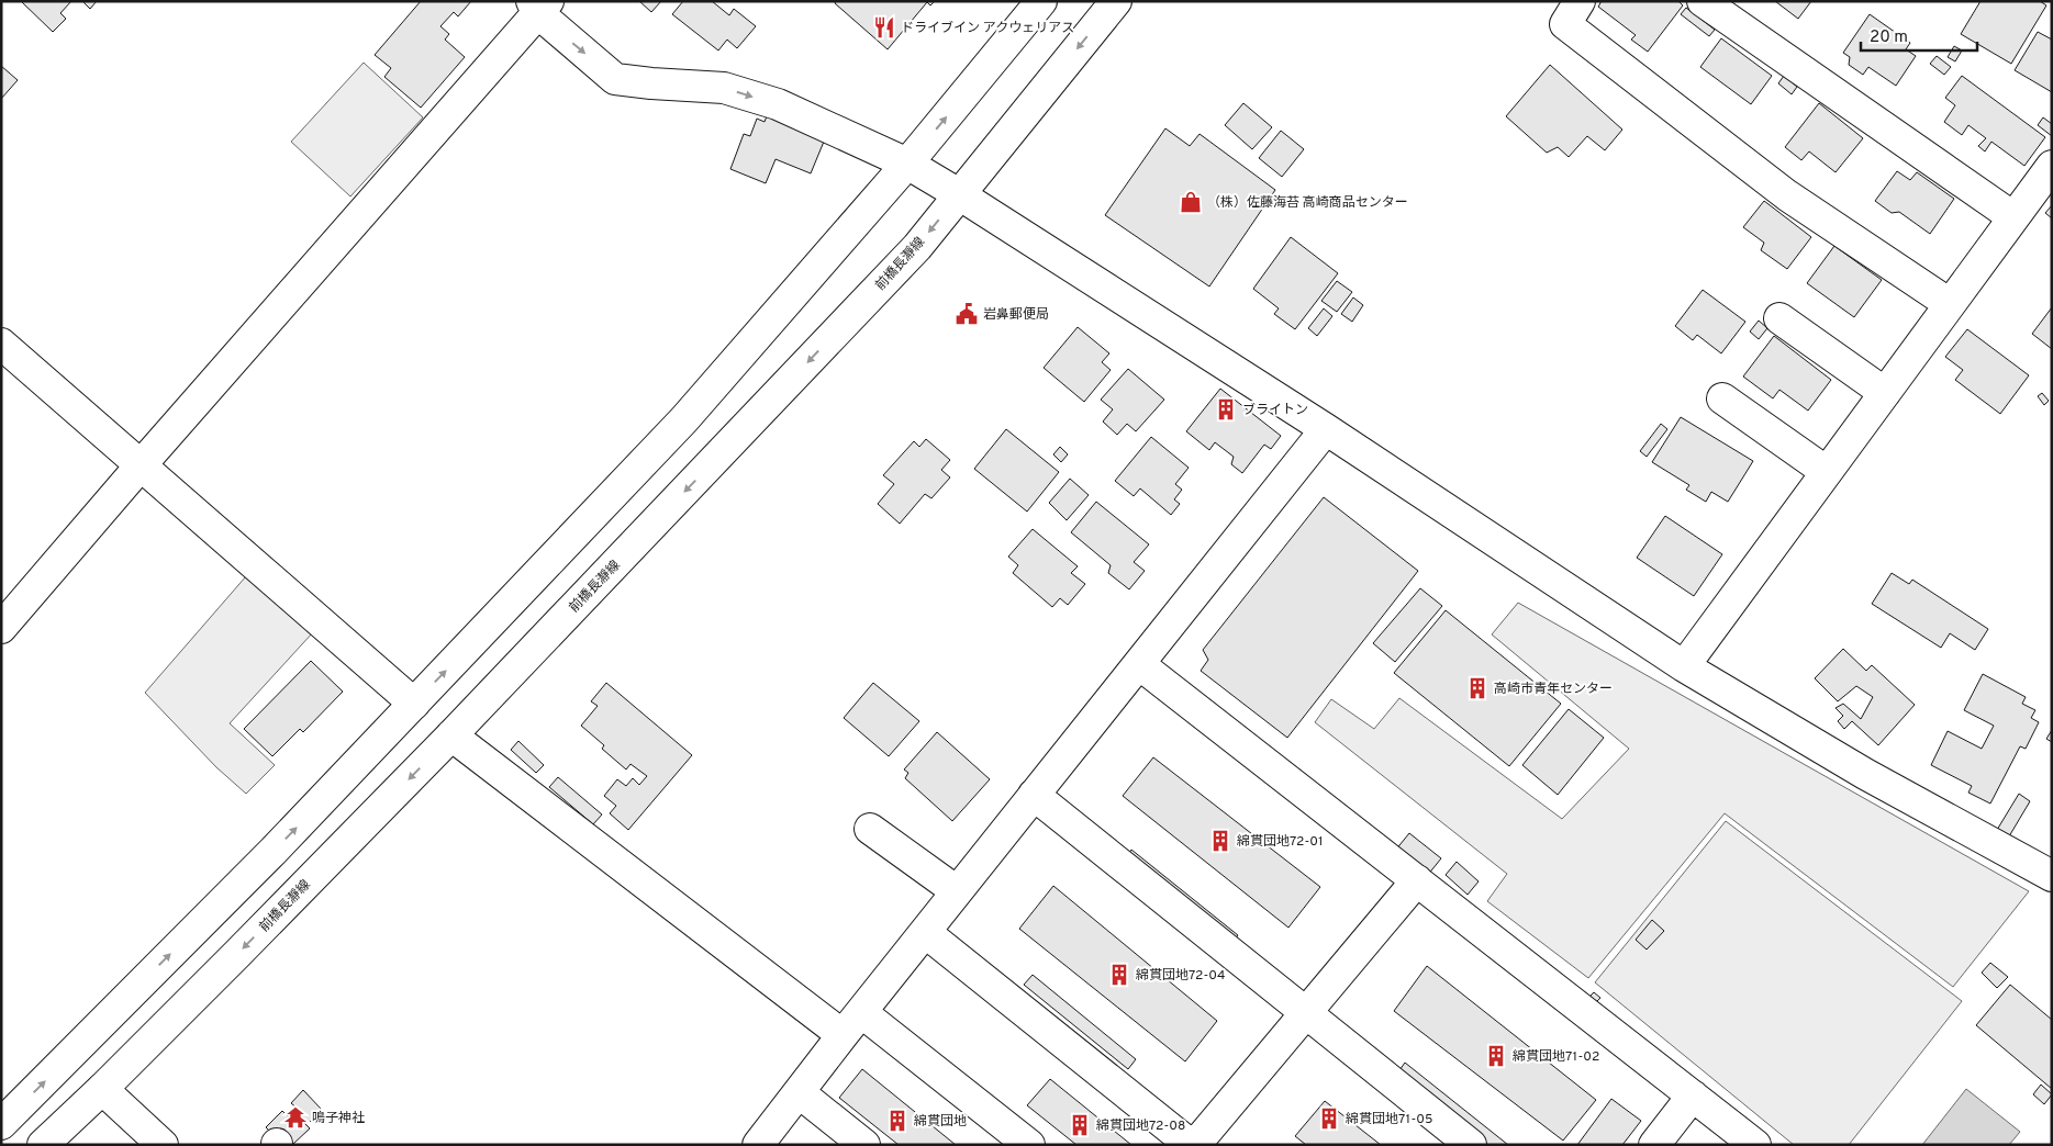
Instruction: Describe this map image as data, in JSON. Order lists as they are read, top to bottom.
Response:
{
  "streets": {
    "street": ["前橋長瀞線"]
  },
  "places": {
    "restaurant": ["ドライブイン アクウェリアス"],
    "shop": ["（株）佐藤海苔 高崎商品センター"],
    "public building": ["岩鼻郵便局"],
    "building": [
      "ブライトン",
      "高崎市青年センター",
      "綿貫団地72-01",
      "綿貫団地72-04",
      "綿貫団地71-02",
      "綿貫団地71-05",
      "綿貫団地",
      "綿貫団地72-08"
    ],
    "temple": ["鳴子神社"]
  },
  "scale_bar": "20 m"
}
